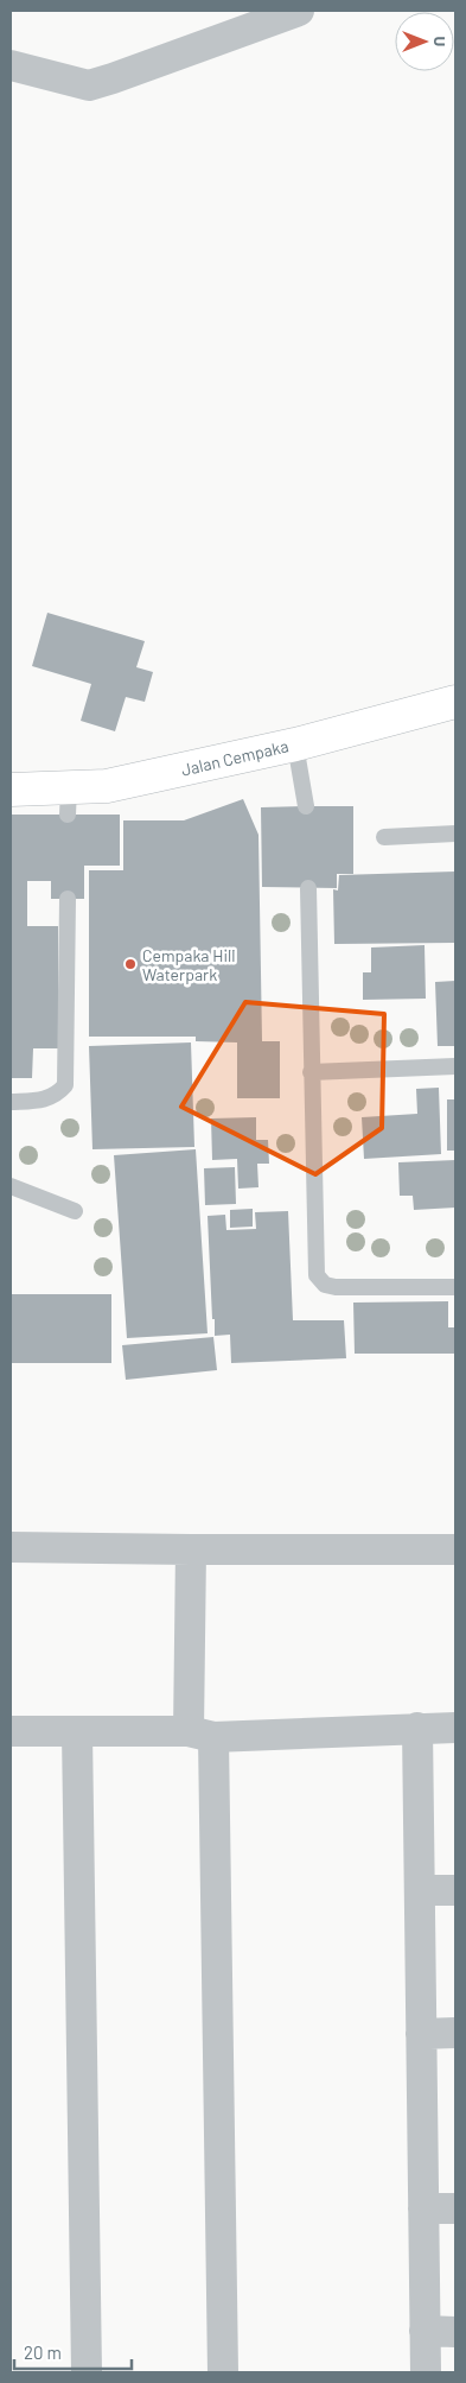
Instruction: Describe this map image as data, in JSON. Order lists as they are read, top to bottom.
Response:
{
  "streets": {
    "main road": ["Jalan Cempaka"]
  },
  "places": ["Cempaka Hill Waterpark"],
  "scale_bar": "20 m",
  "north": "right"
}
